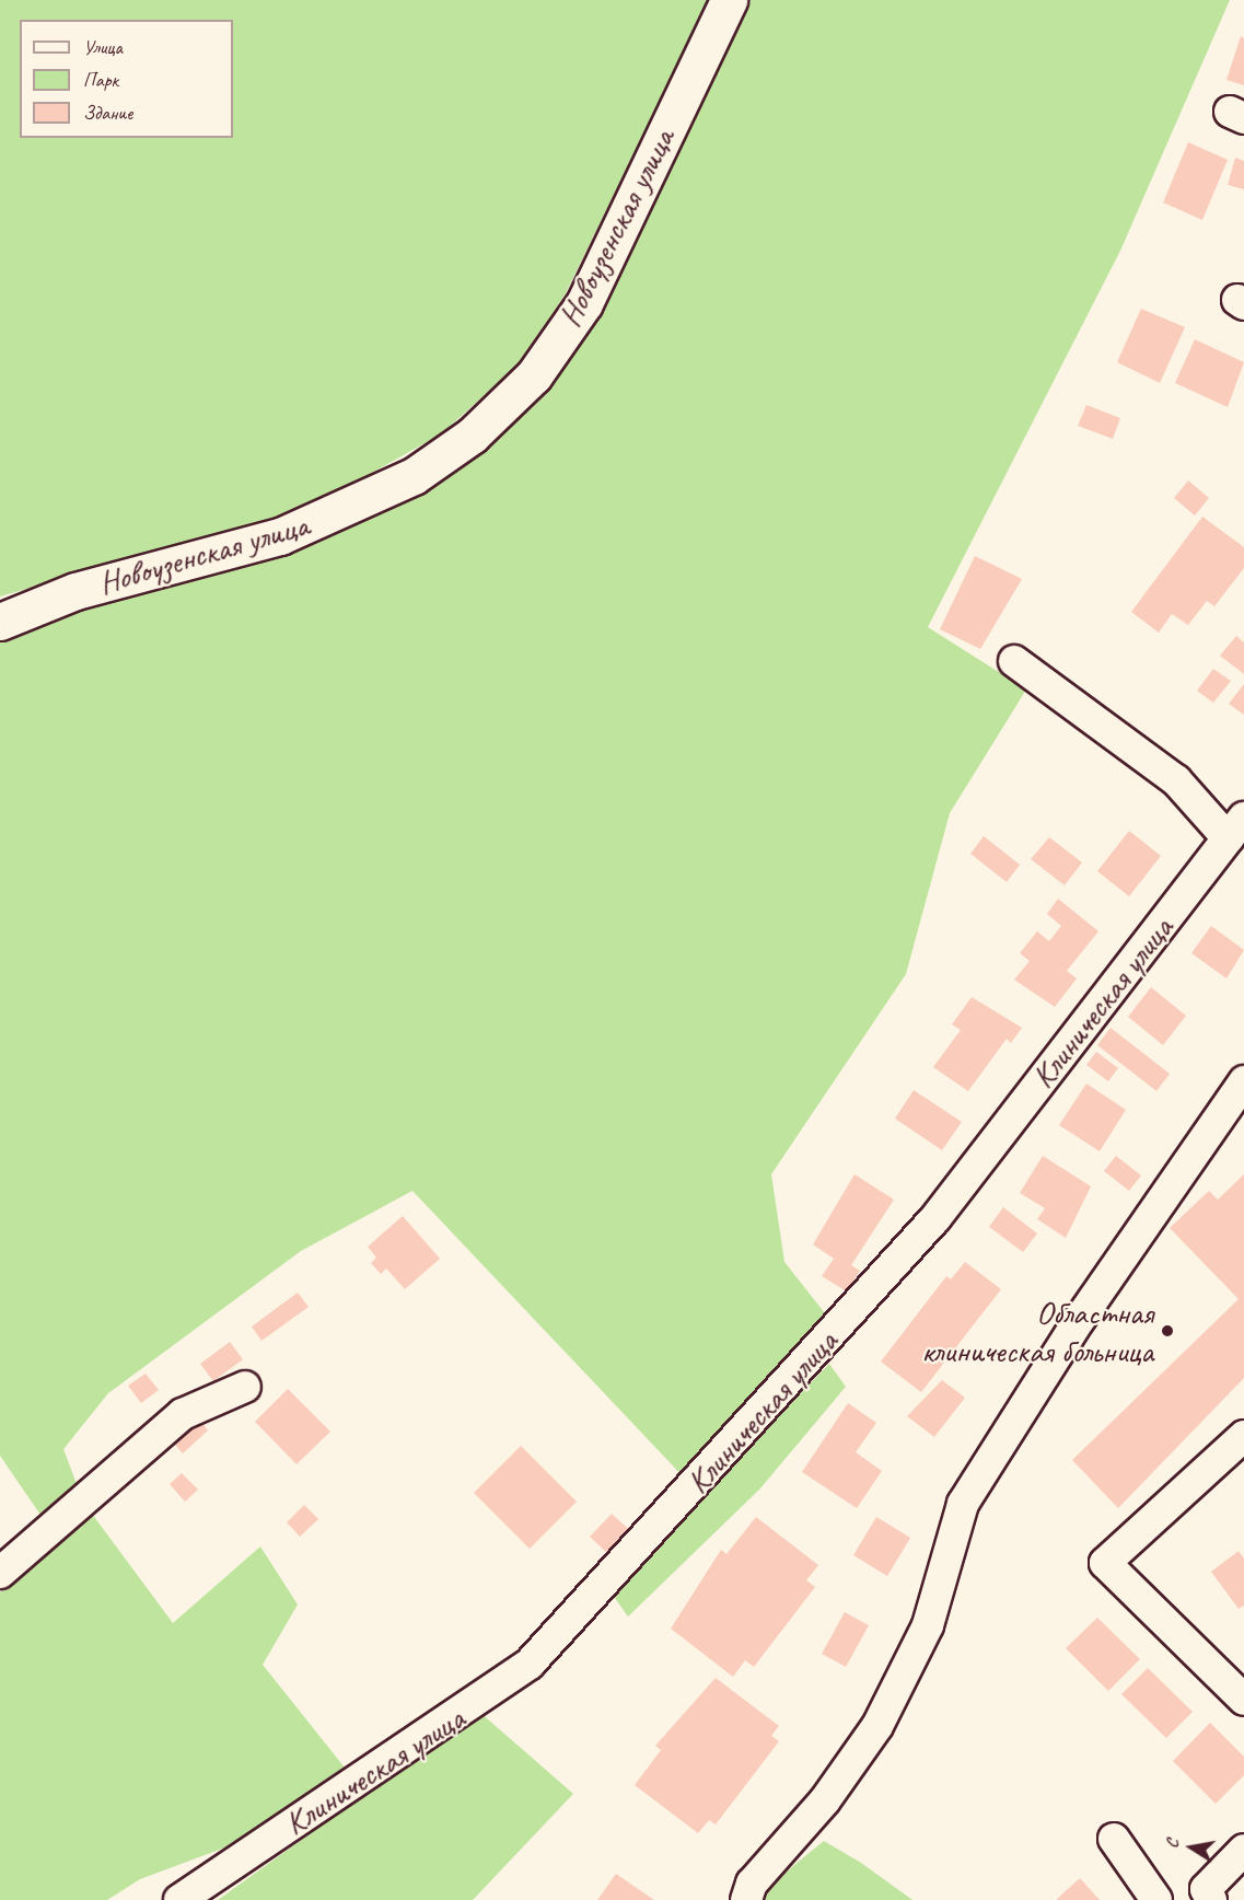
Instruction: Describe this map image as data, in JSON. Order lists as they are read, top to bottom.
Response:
{
  "streets": {
    "main road": ["Новоузенская улица"],
    "street": ["Клиническая улица"]
  },
  "places": ["Областная клиническая больница"],
  "legend": ["Улица", "Парк", "Здание"],
  "north": "left"
}
